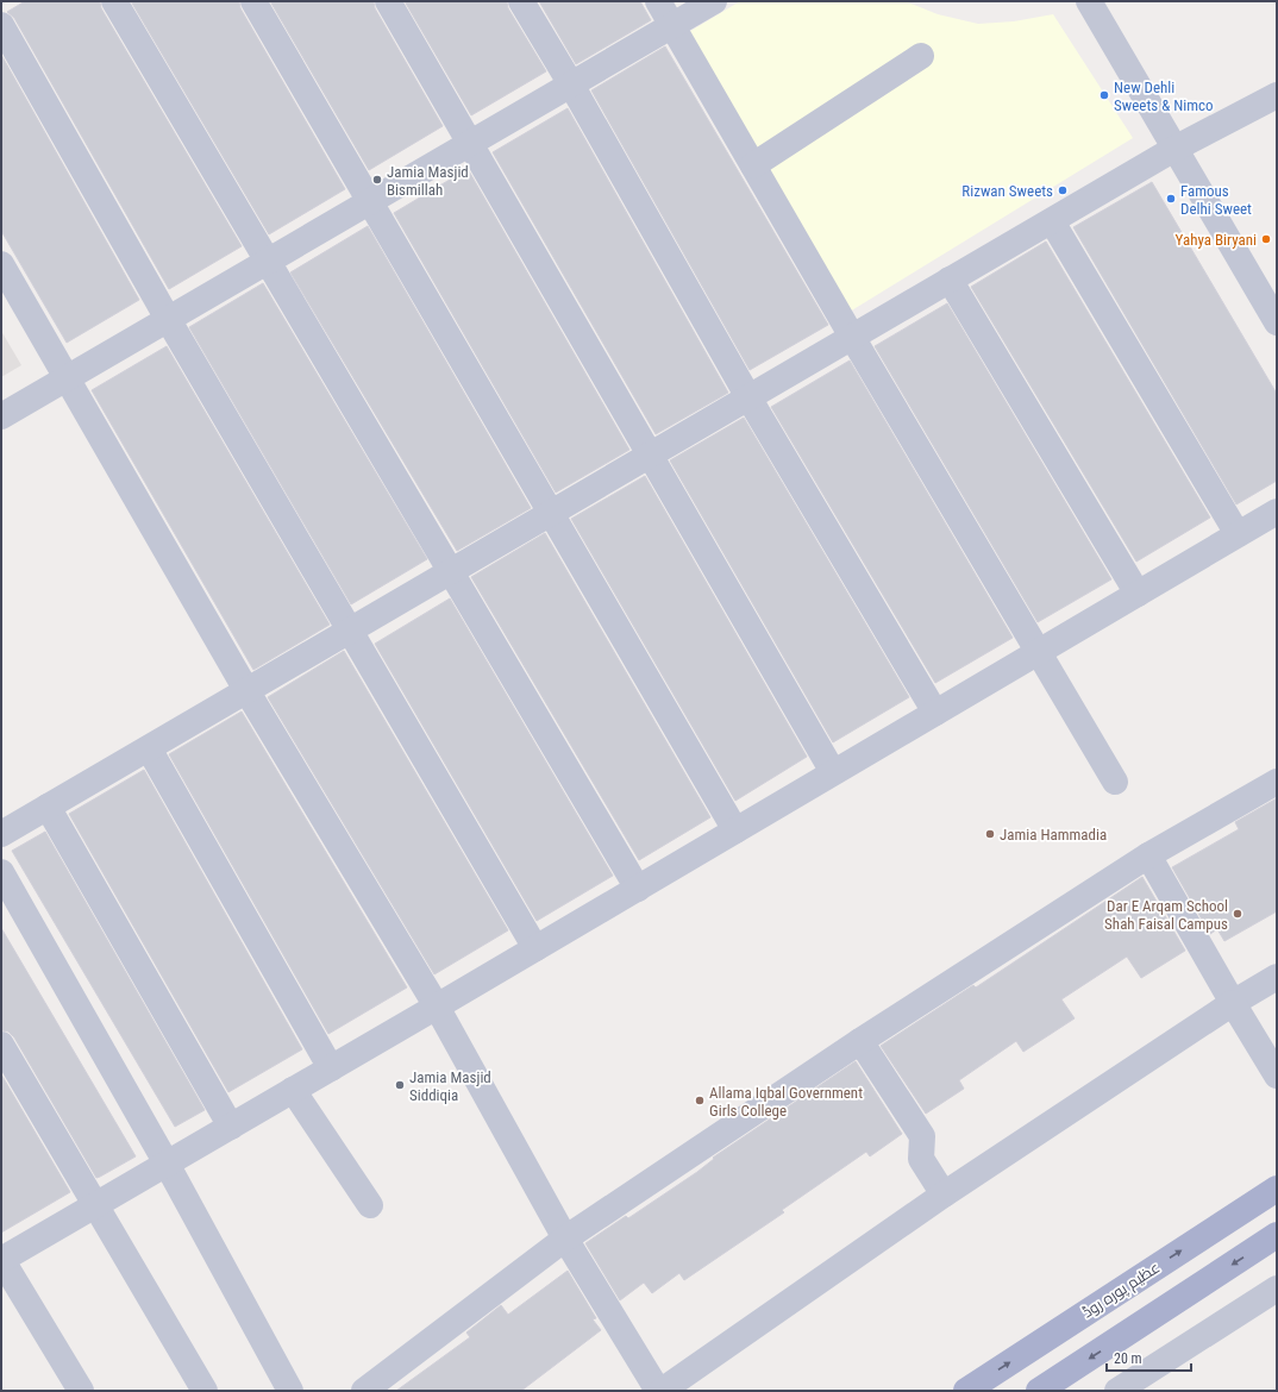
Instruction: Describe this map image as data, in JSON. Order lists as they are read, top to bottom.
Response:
{
  "streets": {
    "main road": ["عظیم پورہ روڈ"]
  },
  "places": [
    "New Dehli Sweets & Nimco",
    "Jamia Masjid Bismillah",
    "Rizwan Sweets",
    "Famous Delhi Sweet",
    "Yahya Biryani",
    "Jamia Hammadia",
    "Dar E Arqam School Shah Faisal Campus",
    "Jamia Masjid Siddiqia",
    "Allama Iqbal Government Girls College"
  ],
  "scale_bar": "20 m"
}
